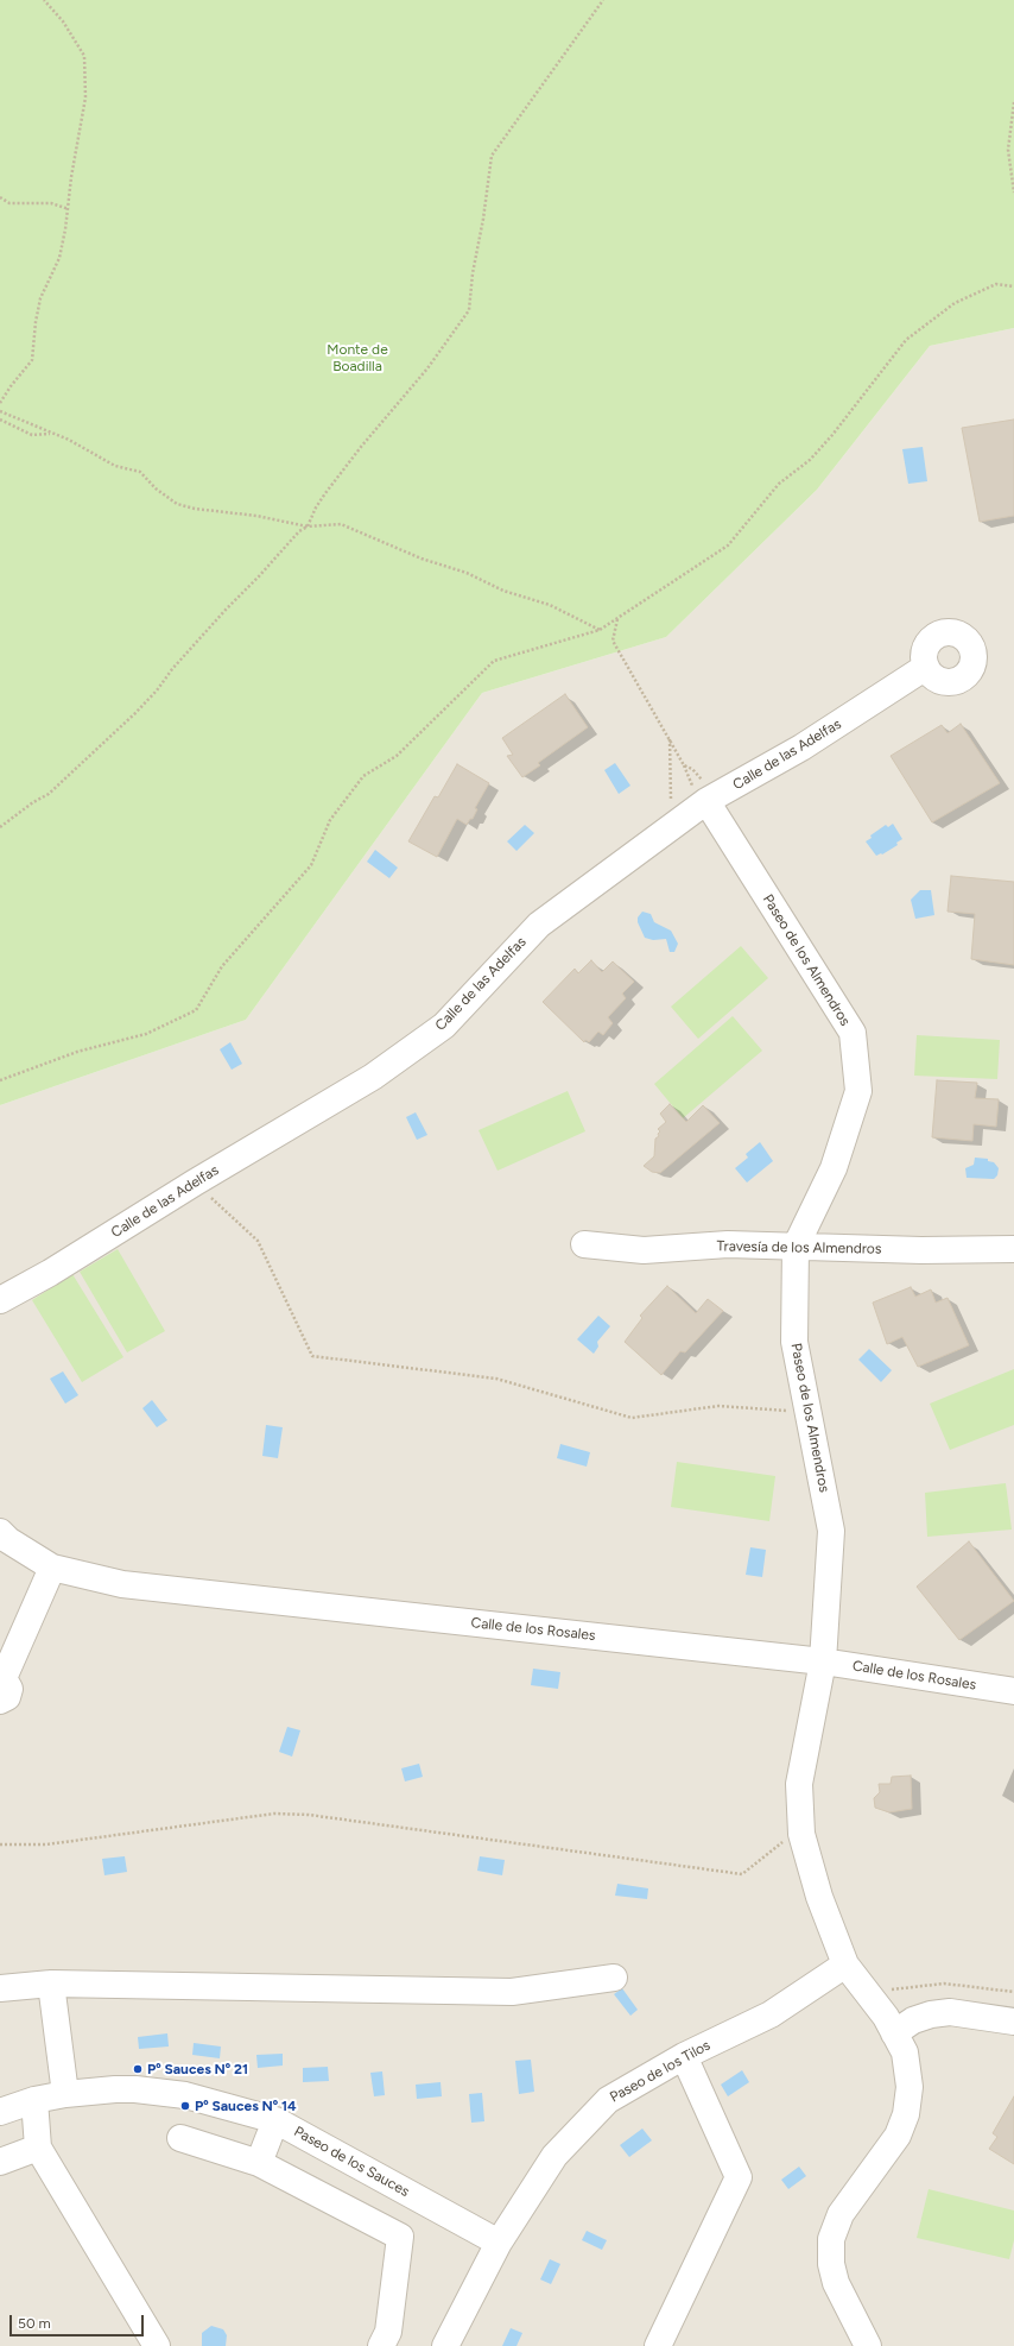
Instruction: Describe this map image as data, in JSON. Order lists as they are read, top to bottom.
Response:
{
  "streets": {
    "street": [
      "Calle de las Adelfas",
      "Paseo de los Almendros",
      "Travesía de los Almendros",
      "Calle de los Rosales",
      "Paseo de los Tilos",
      "Paseo de los Sauces"
    ]
  },
  "crossings": [
    ["Calle de las Adelfas", "Paseo de los Almendros"],
    ["Paseo de los Almendros", "Travesía de los Almendros"],
    ["Paseo de los Almendros", "Calle de los Rosales"],
    ["Paseo de los Almendros", "Paseo de los Tilos"],
    ["Paseo de los Tilos", "Paseo de los Sauces"]
  ],
  "parks": ["Monte de Boadilla"],
  "places": ["Pº Sauces Nº 21", "Pº Sauces Nº 14"],
  "scale_bar": "50 m"
}
